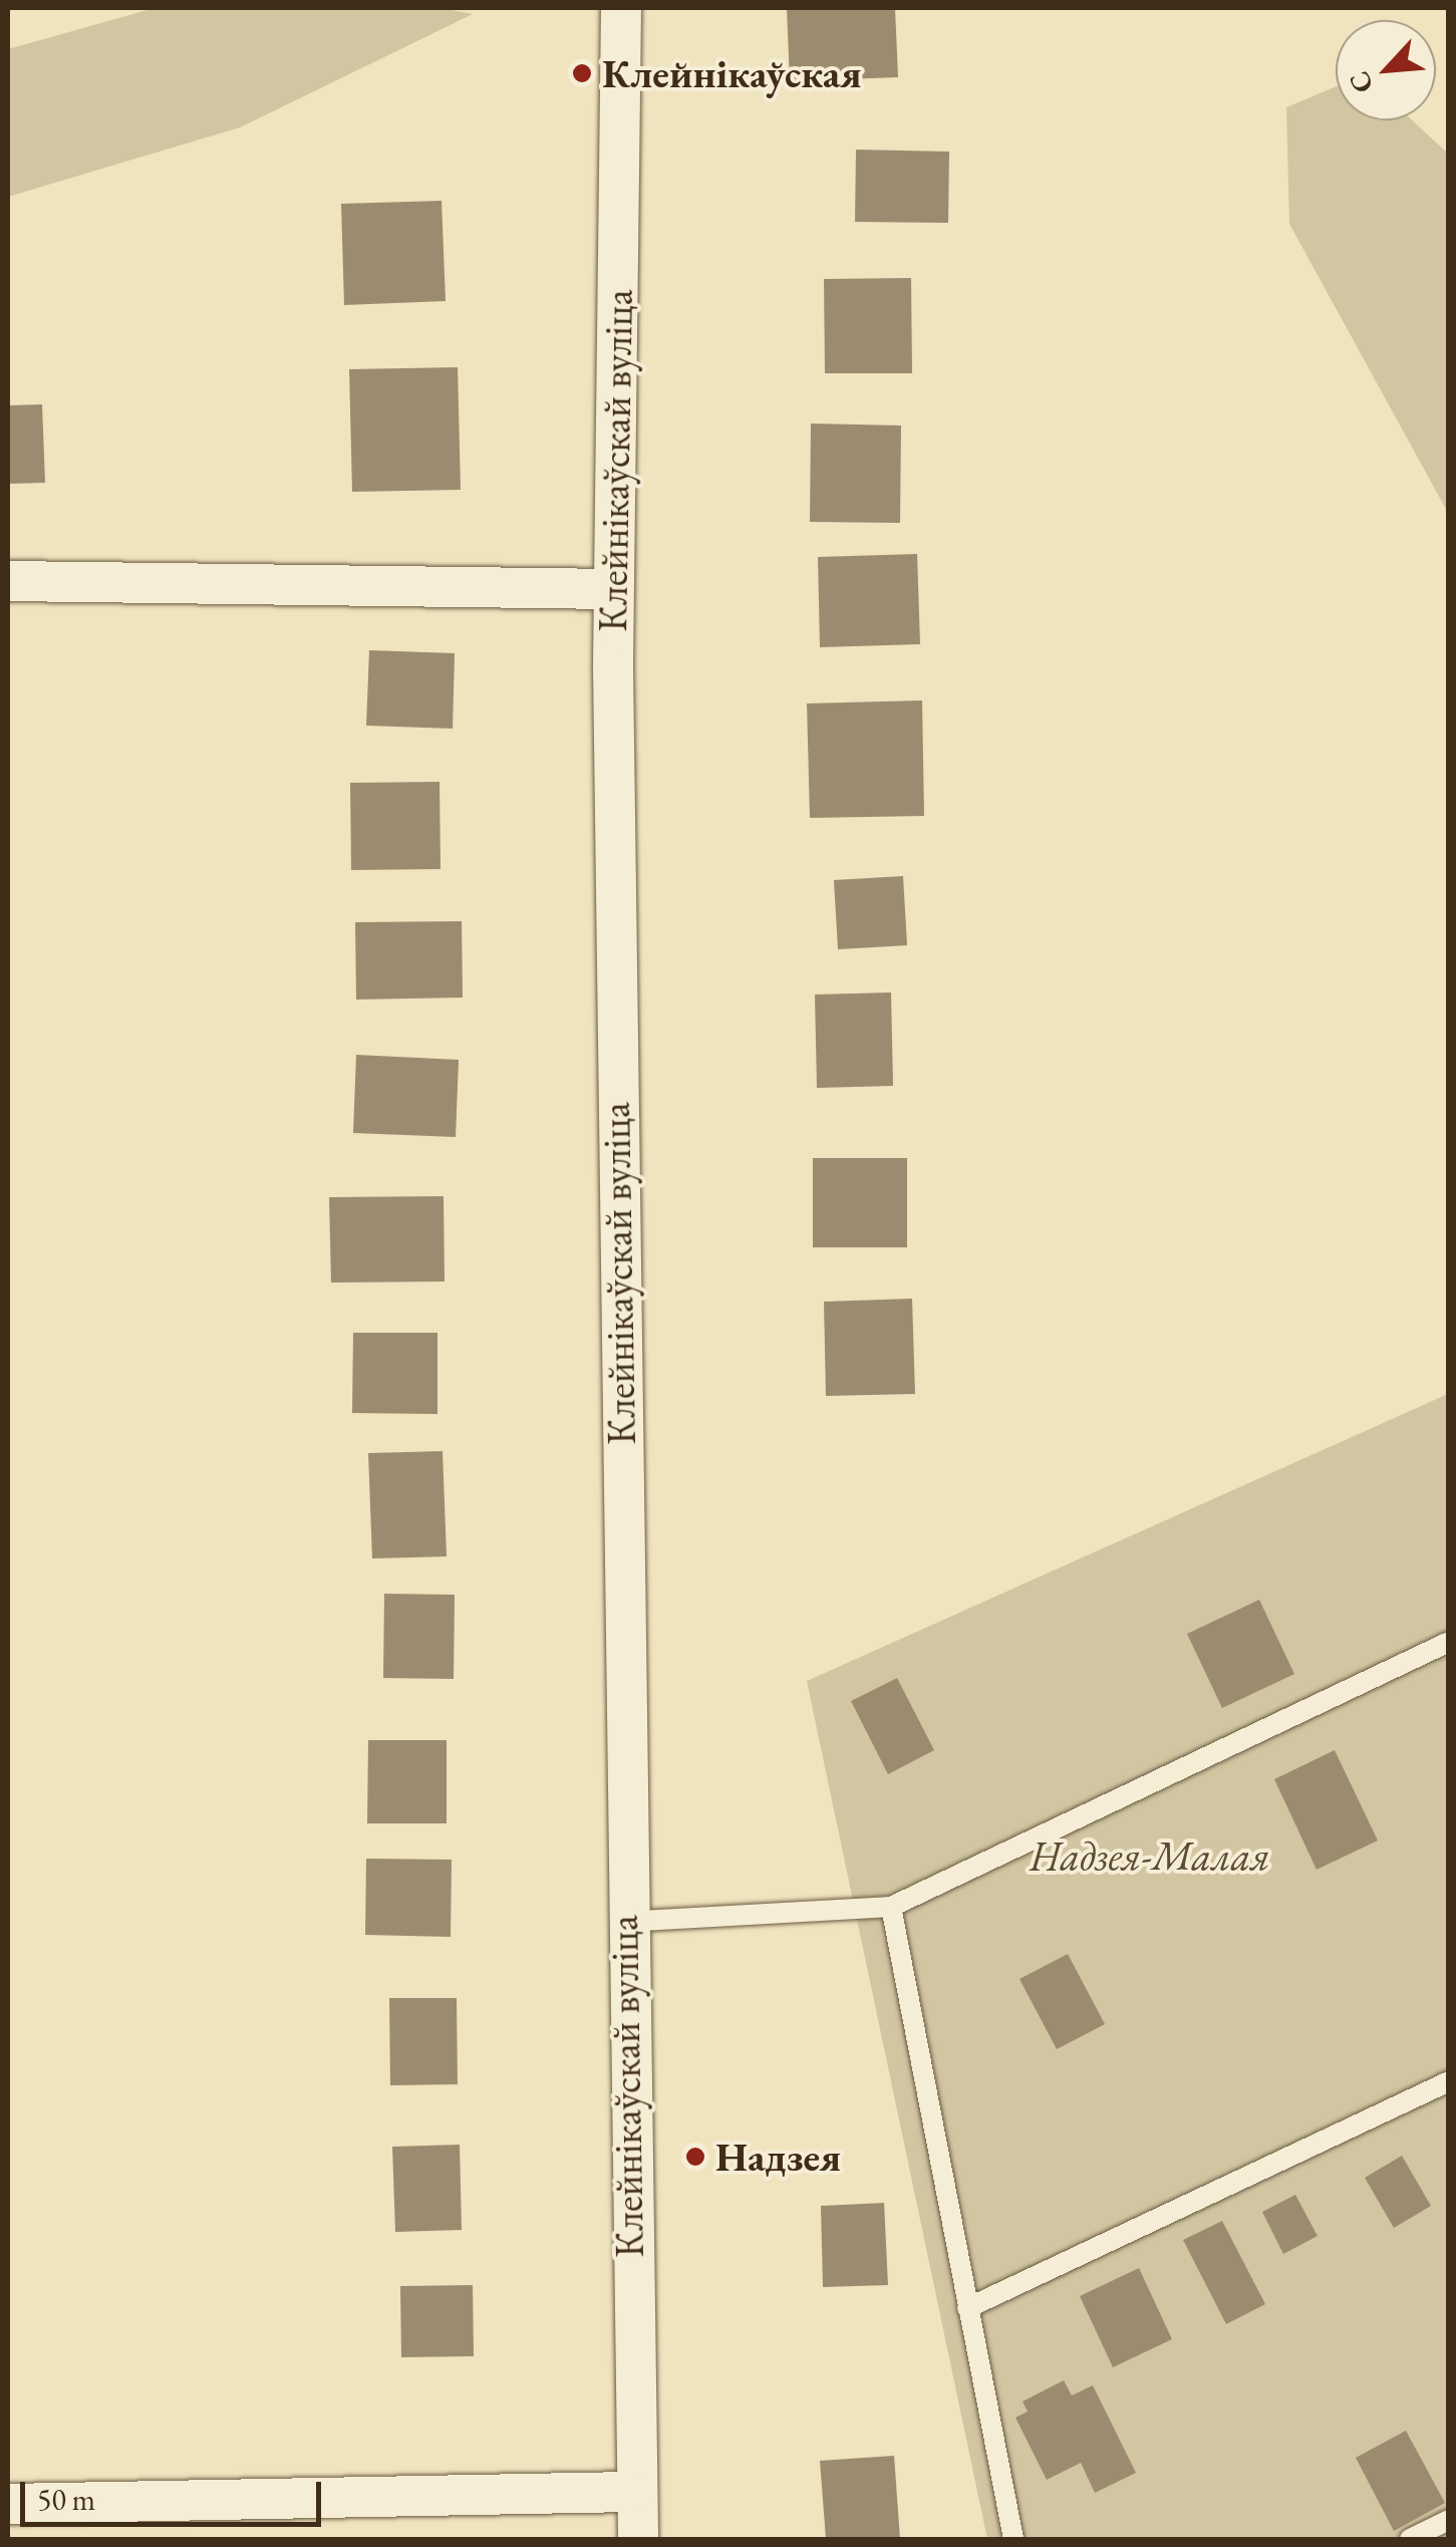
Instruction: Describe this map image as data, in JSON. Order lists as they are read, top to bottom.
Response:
{
  "streets": {
    "street": ["Клейнікаўскай вуліца"]
  },
  "parks": ["Надзея-Малая"],
  "places": ["Клейнікаўская", "Надзея"],
  "scale_bar": "50 m",
  "north": "bottom left"
}
